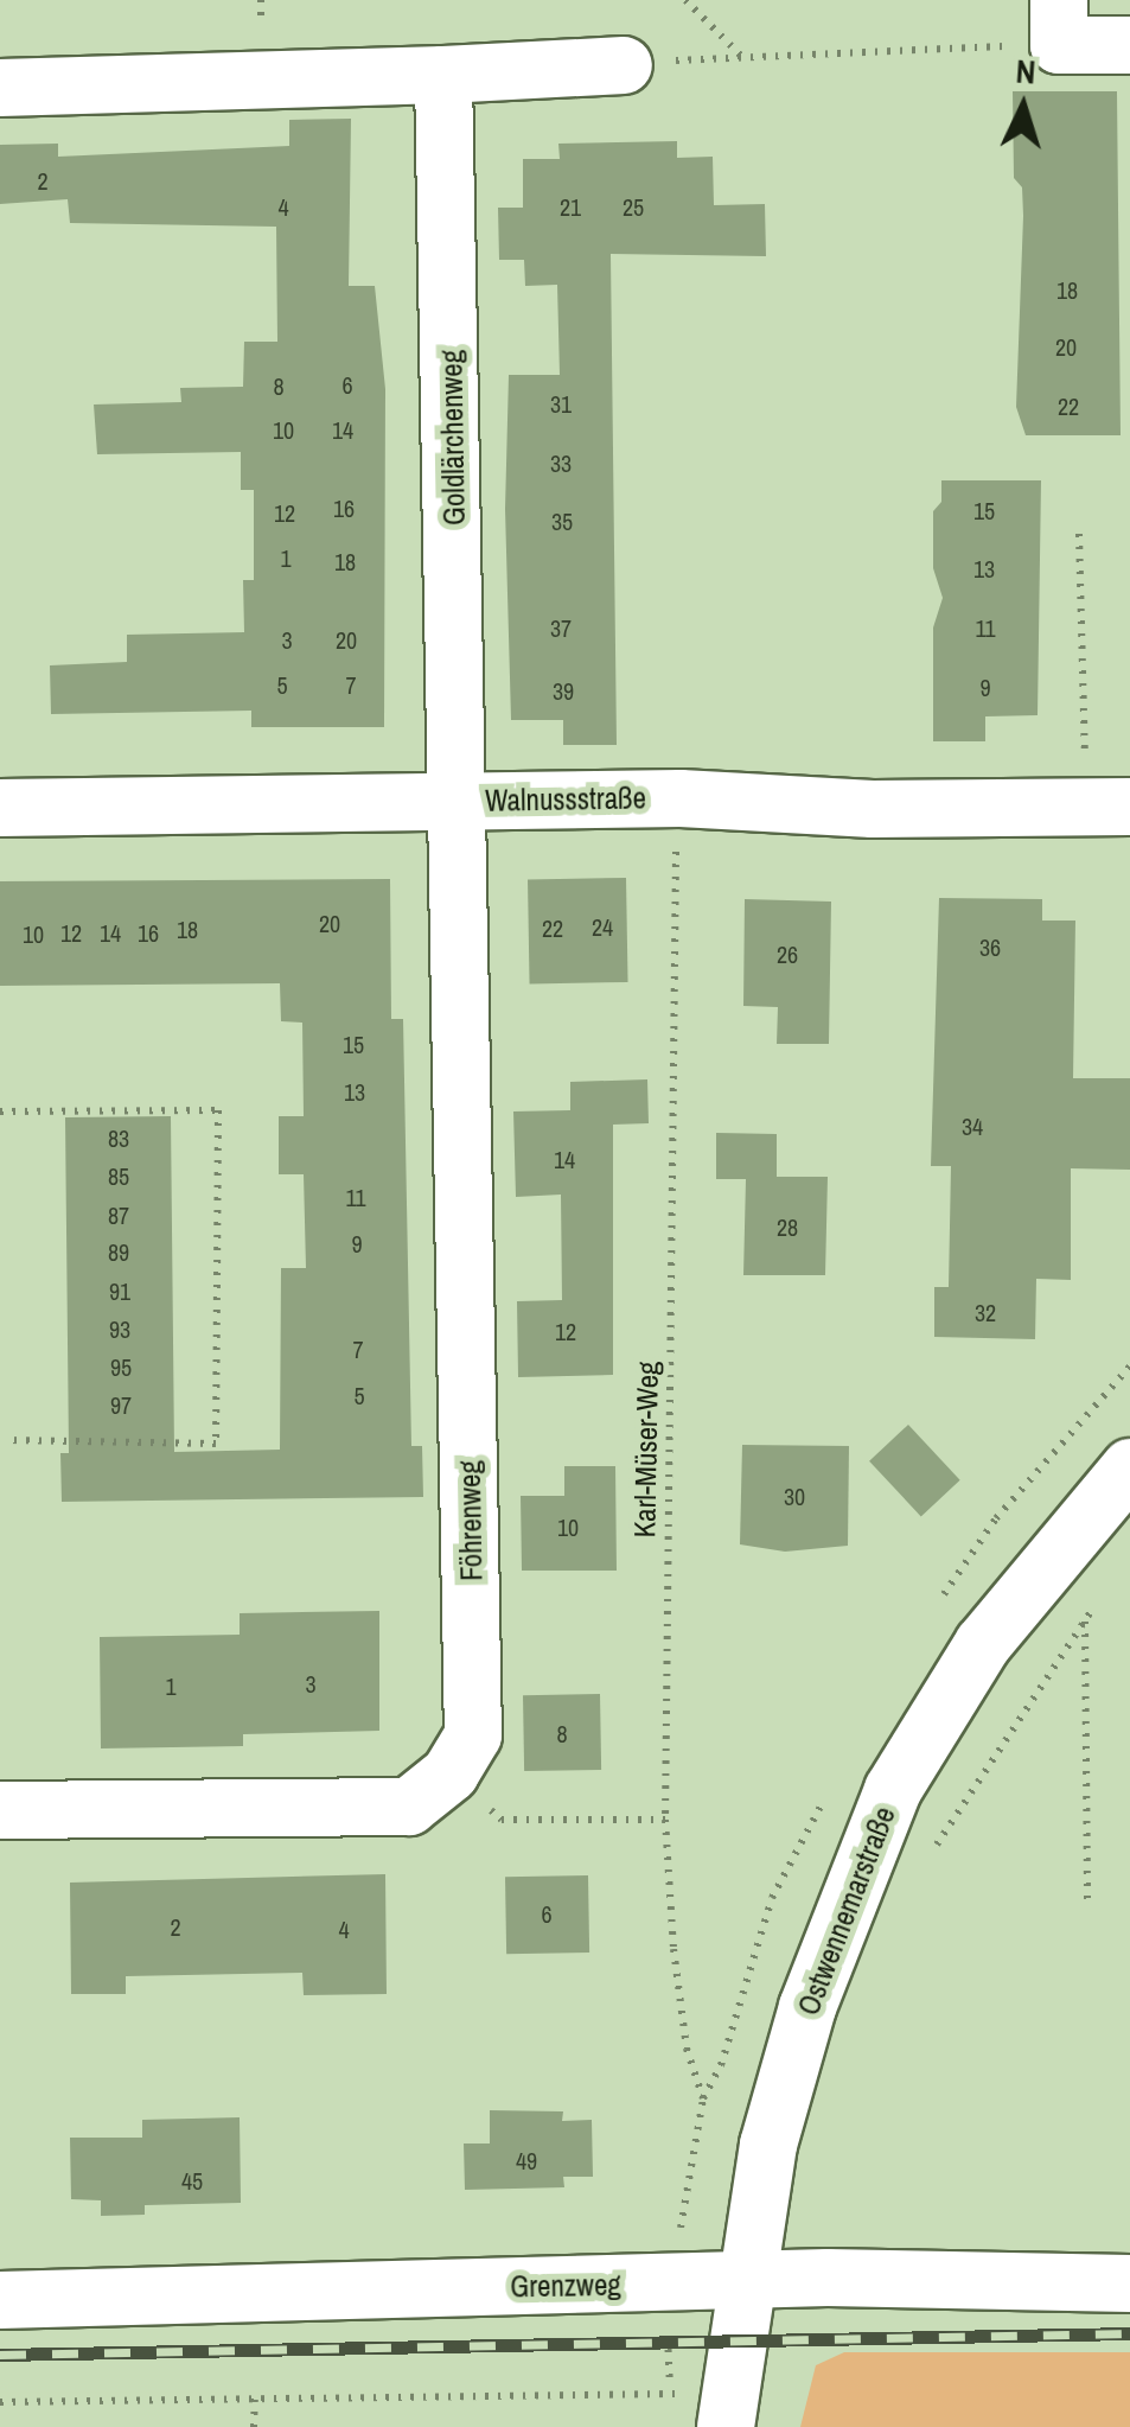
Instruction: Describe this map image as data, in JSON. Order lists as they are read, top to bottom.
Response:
{
  "streets": {
    "street": [
      "Goldlärchenweg",
      "Walnussstraße",
      "Föhrenweg",
      "Ostwennemarstraße",
      "Grenzweg"
    ],
    "path": ["Karl-Müser-Weg"]
  },
  "crossings": [
    ["Goldlärchenweg", "Walnussstraße"],
    ["Goldlärchenweg", "Föhrenweg"],
    ["Walnussstraße", "Karl-Müser-Weg"],
    ["Walnussstraße", "Föhrenweg"],
    ["Ostwennemarstraße", "Grenzweg"]
  ],
  "house_numbers": [
    "2",
    "4",
    "21",
    "25",
    "18",
    "20",
    "6",
    "8",
    "31",
    "22",
    "10",
    "14",
    "33",
    "16",
    "15",
    "12",
    "35",
    "1",
    "18",
    "13",
    "37",
    "11",
    "3",
    "20",
    "5",
    "7",
    "9",
    "39",
    "20",
    "24",
    "22",
    "18",
    "12",
    "14",
    "16",
    "10",
    "36",
    "26",
    "15",
    "13",
    "34",
    "83",
    "14",
    "85",
    "11",
    "87",
    "28",
    "9",
    "89",
    "91",
    "32",
    "93",
    "12",
    "7",
    "95",
    "5",
    "97",
    "30",
    "10",
    "3",
    "1",
    "8",
    "6",
    "2",
    "4",
    "49",
    "45"
  ],
  "north": "top"
}
